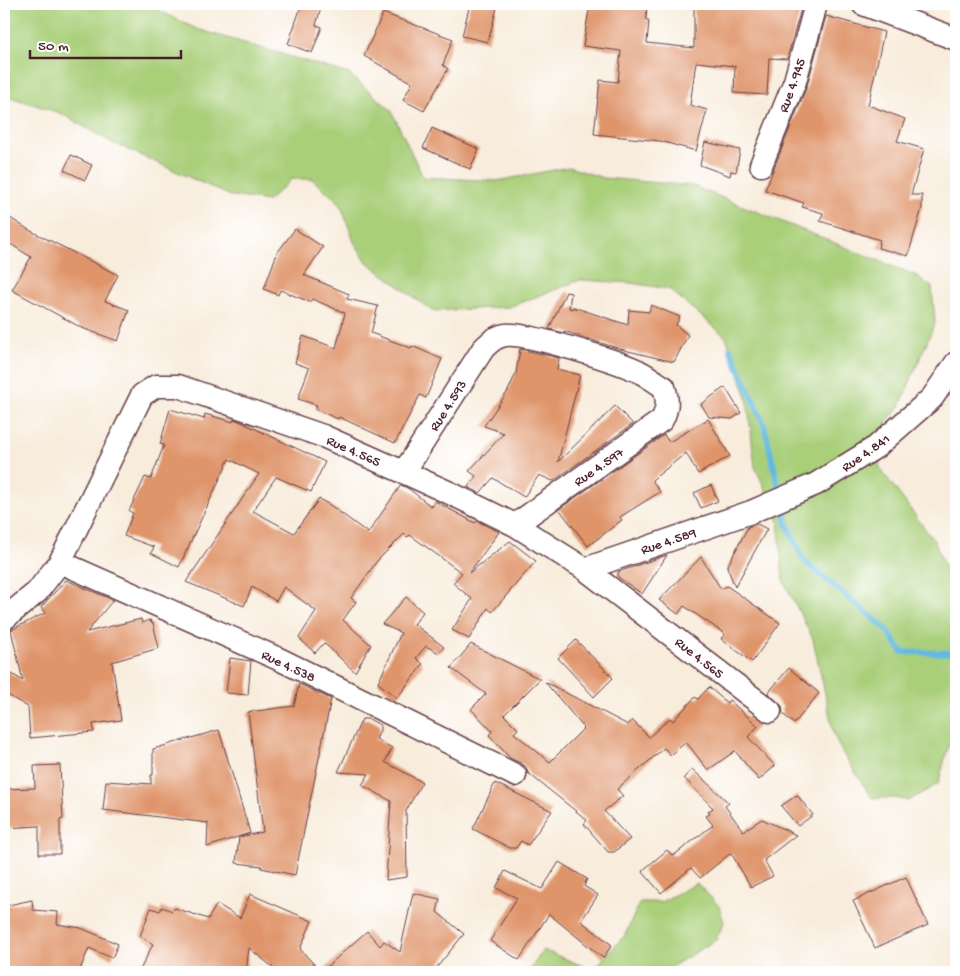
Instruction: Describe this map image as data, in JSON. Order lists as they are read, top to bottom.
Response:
{
  "streets": {
    "street": [
      "Rue 4.945",
      "Rue 4.593",
      "Rue 4.565",
      "Rue 4.841",
      "Rue 4.597",
      "Rue 4.589",
      "Rue 4.538"
    ]
  },
  "crossings": [
    ["Rue 4.593", "Rue 4.565"],
    ["Rue 4.593", "Rue 4.597"],
    ["Rue 4.565", "Rue 4.597"],
    ["Rue 4.565", "Rue 4.589"],
    ["Rue 4.565", "Rue 4.538"],
    ["Rue 4.841", "Rue 4.589"]
  ],
  "scale_bar": "50 m"
}
